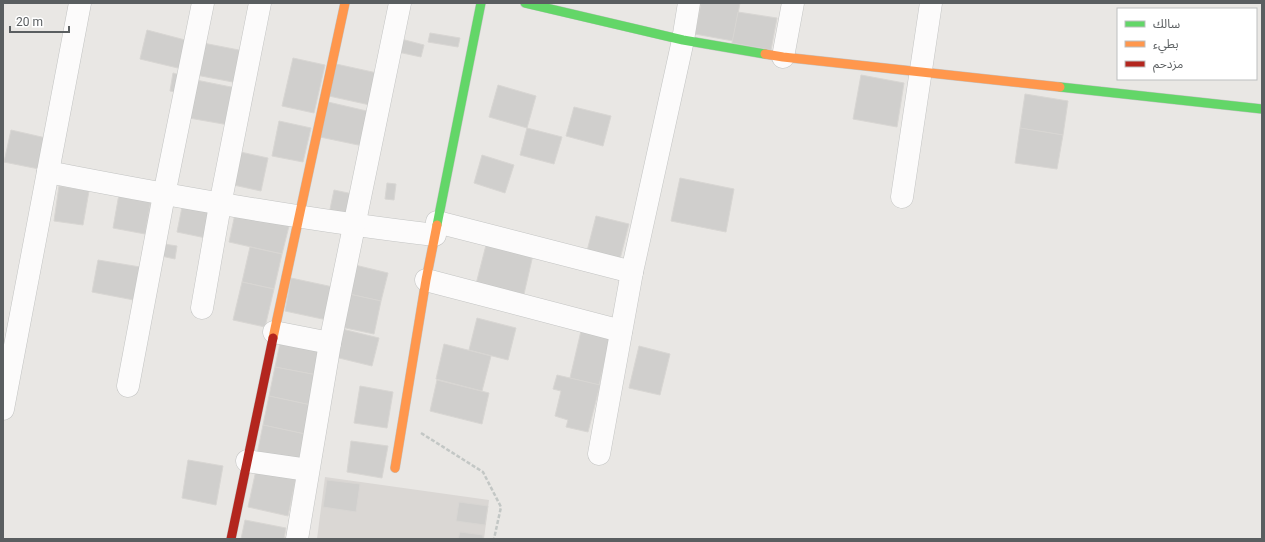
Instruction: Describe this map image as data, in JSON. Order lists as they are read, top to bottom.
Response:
{
  "legend": ["سالك", "بطيء", "مزدحم"],
  "scale_bar": "20 m"
}
